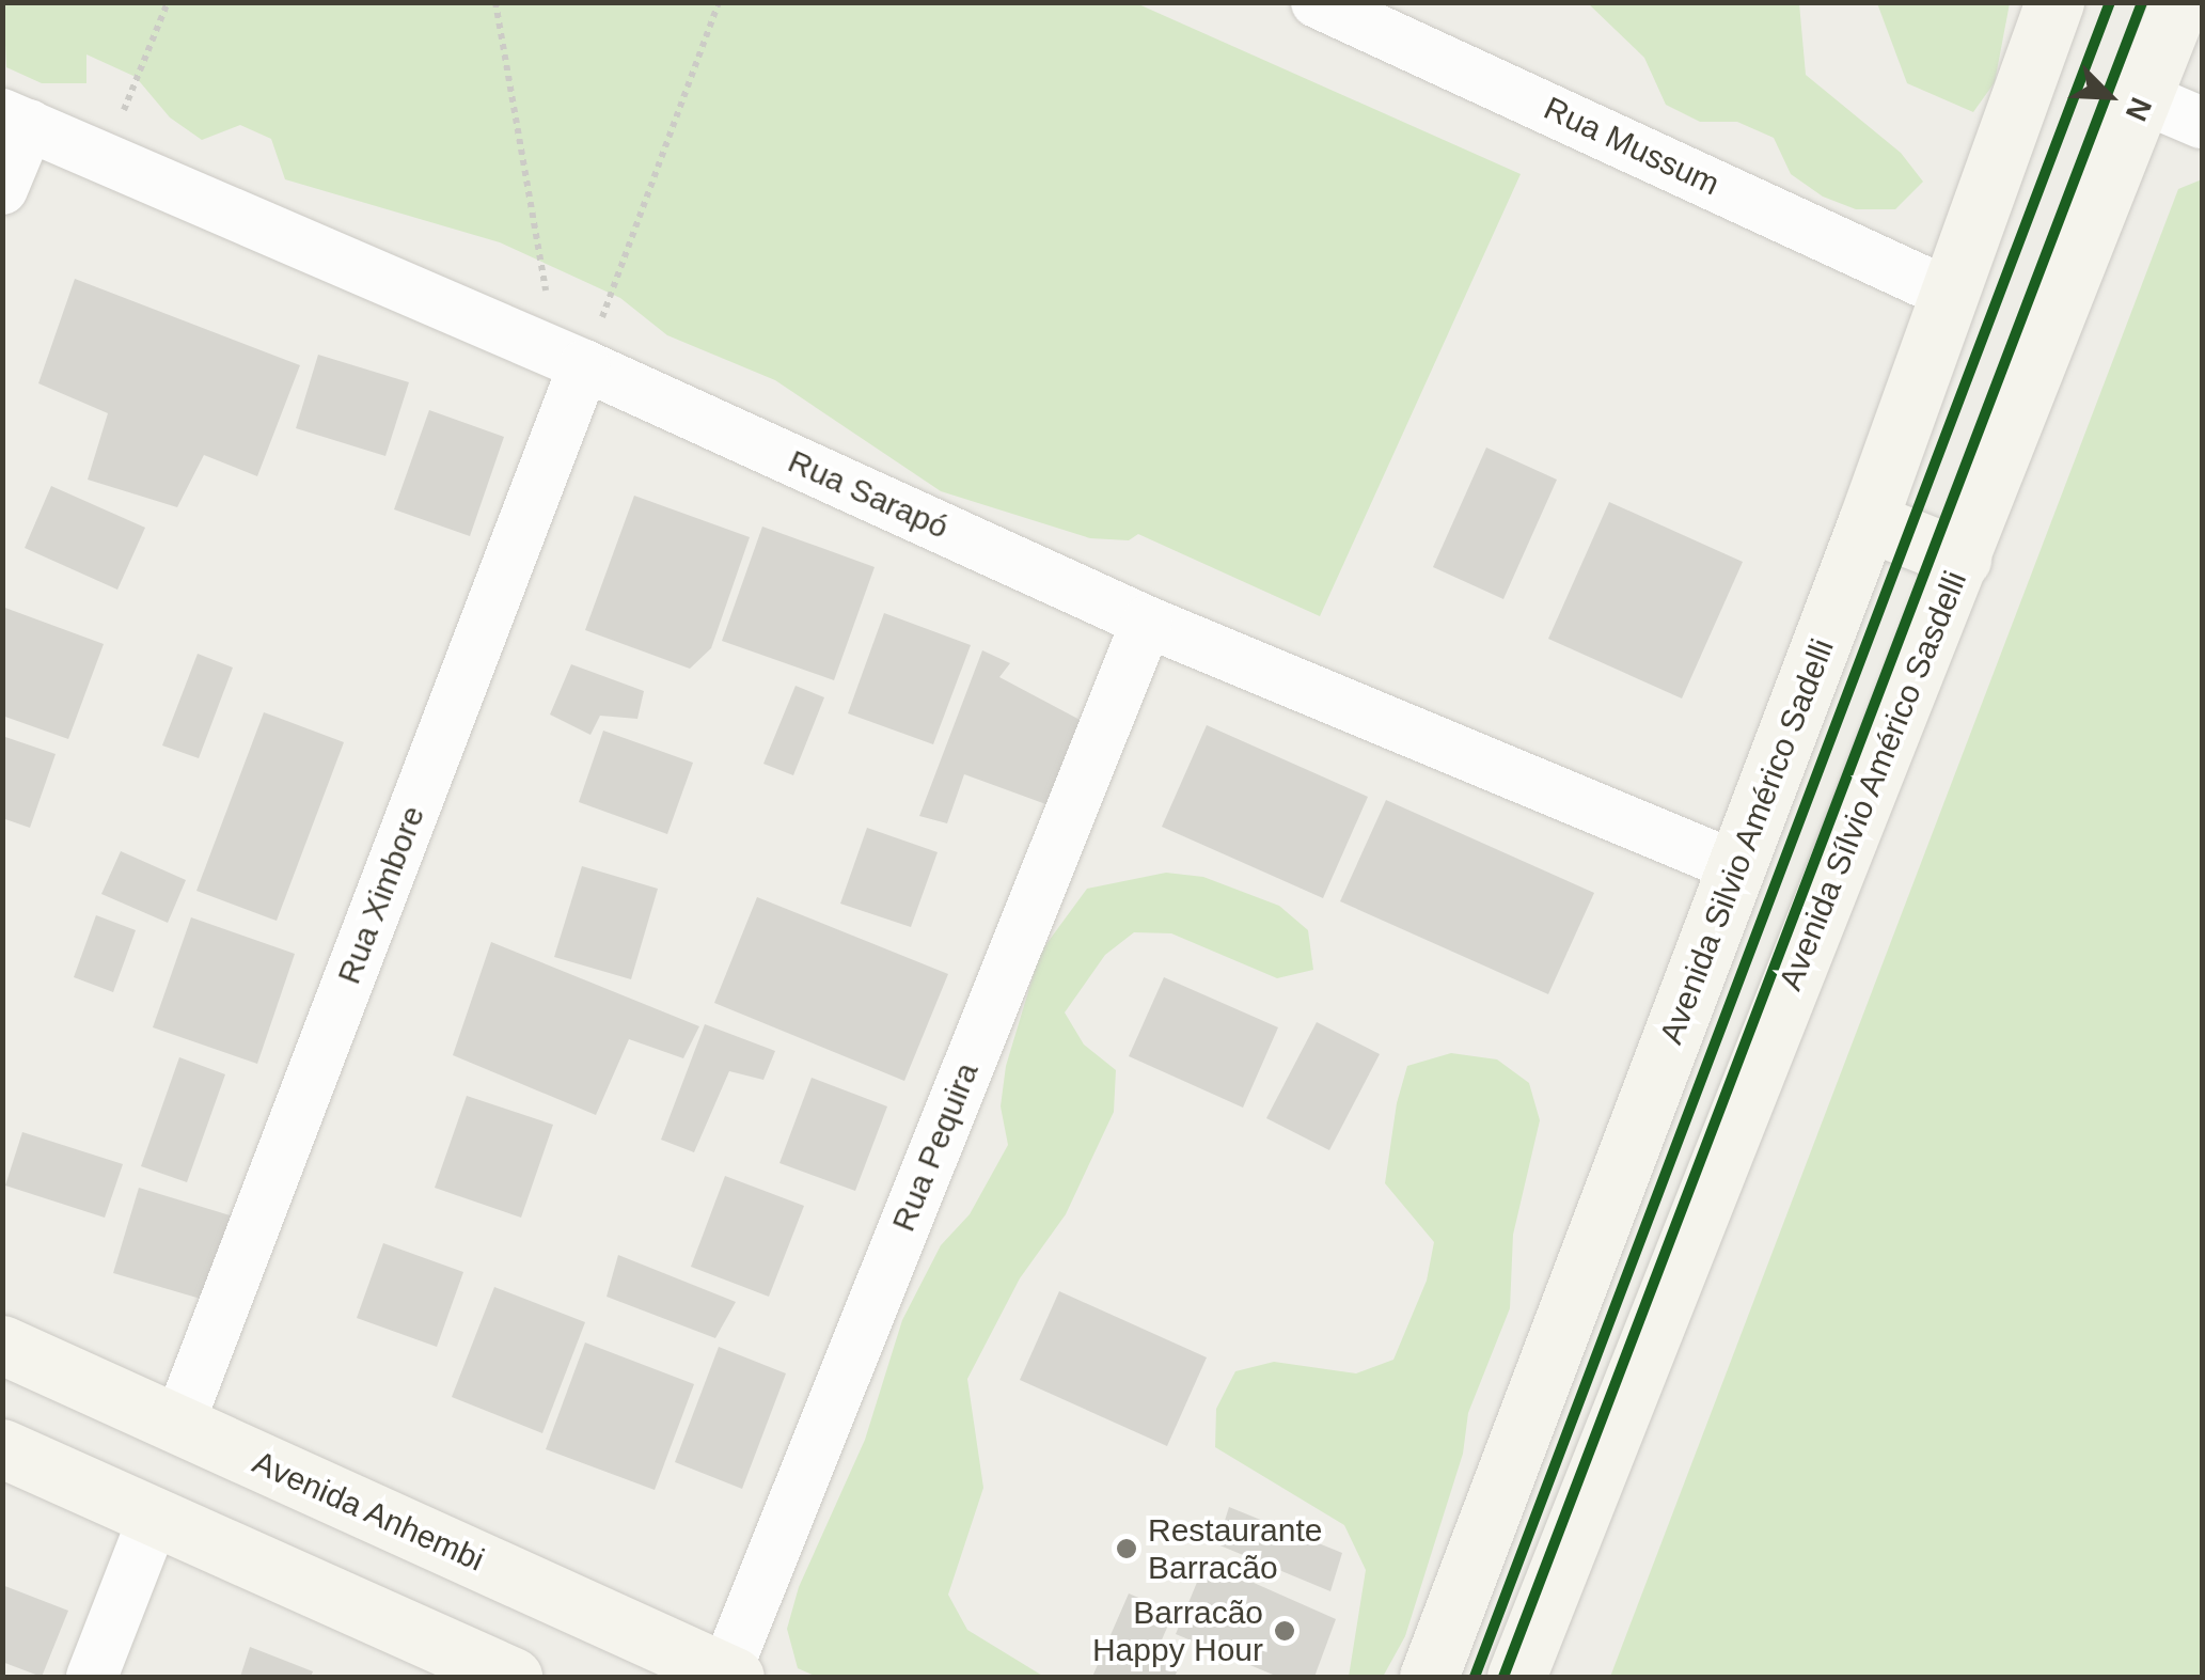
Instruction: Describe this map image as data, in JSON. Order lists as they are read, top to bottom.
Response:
{
  "streets": {
    "main road": ["Avenida Sílvio Américo Sasdelli", "Avenida Silvio Américo Sadelli", "Avenida Anhembi"],
    "street": [
      "Rua Mussum",
      "Rua Sarapó",
      "Rua Ximbore",
      "Rua Pequira"
    ]
  },
  "crossings": [
    ["Rua Mussum", "Avenida Silvio Américo Sadelli"],
    ["Rua Sarapó", "Avenida Silvio Américo Sadelli"],
    ["Rua Sarapó", "Rua Ximbore"],
    ["Rua Sarapó", "Rua Pequira"],
    ["Rua Ximbore", "Avenida Anhembi"],
    ["Rua Pequira", "Avenida Anhembi"]
  ],
  "places": ["Restaurante Barracão", "Barracão Happy Hour"],
  "north": "bottom right"
}
